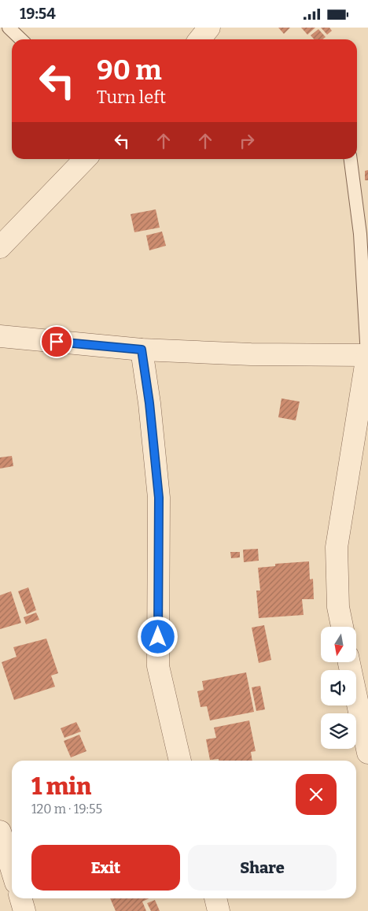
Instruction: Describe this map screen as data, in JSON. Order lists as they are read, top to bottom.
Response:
{
  "north": "bottom",
  "page": {
    "status": "19:54",
    "turn": ["90 m", "Turn left"],
    "heading": ["1 min", "120 m · 19:55"],
    "buttons": ["Exit", "Share"]
  }
}
